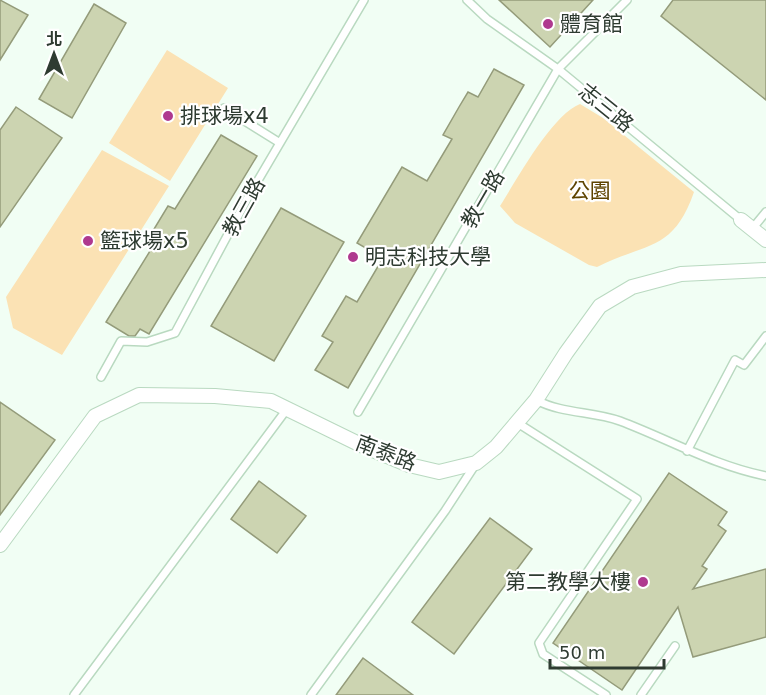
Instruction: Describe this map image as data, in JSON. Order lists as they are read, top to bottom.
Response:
{
  "streets": {
    "street": ["南泰路"],
    "lane": ["志三路", "教一路", "教三路"]
  },
  "crossings": [
    ["志三路", "教一路"]
  ],
  "parks": ["公園"],
  "places": [
    "體育館",
    "排球場x4",
    "籃球場x5",
    "明志科技大學",
    "第二教學大樓"
  ],
  "scale_bar": "50 m",
  "north": "top"
}
